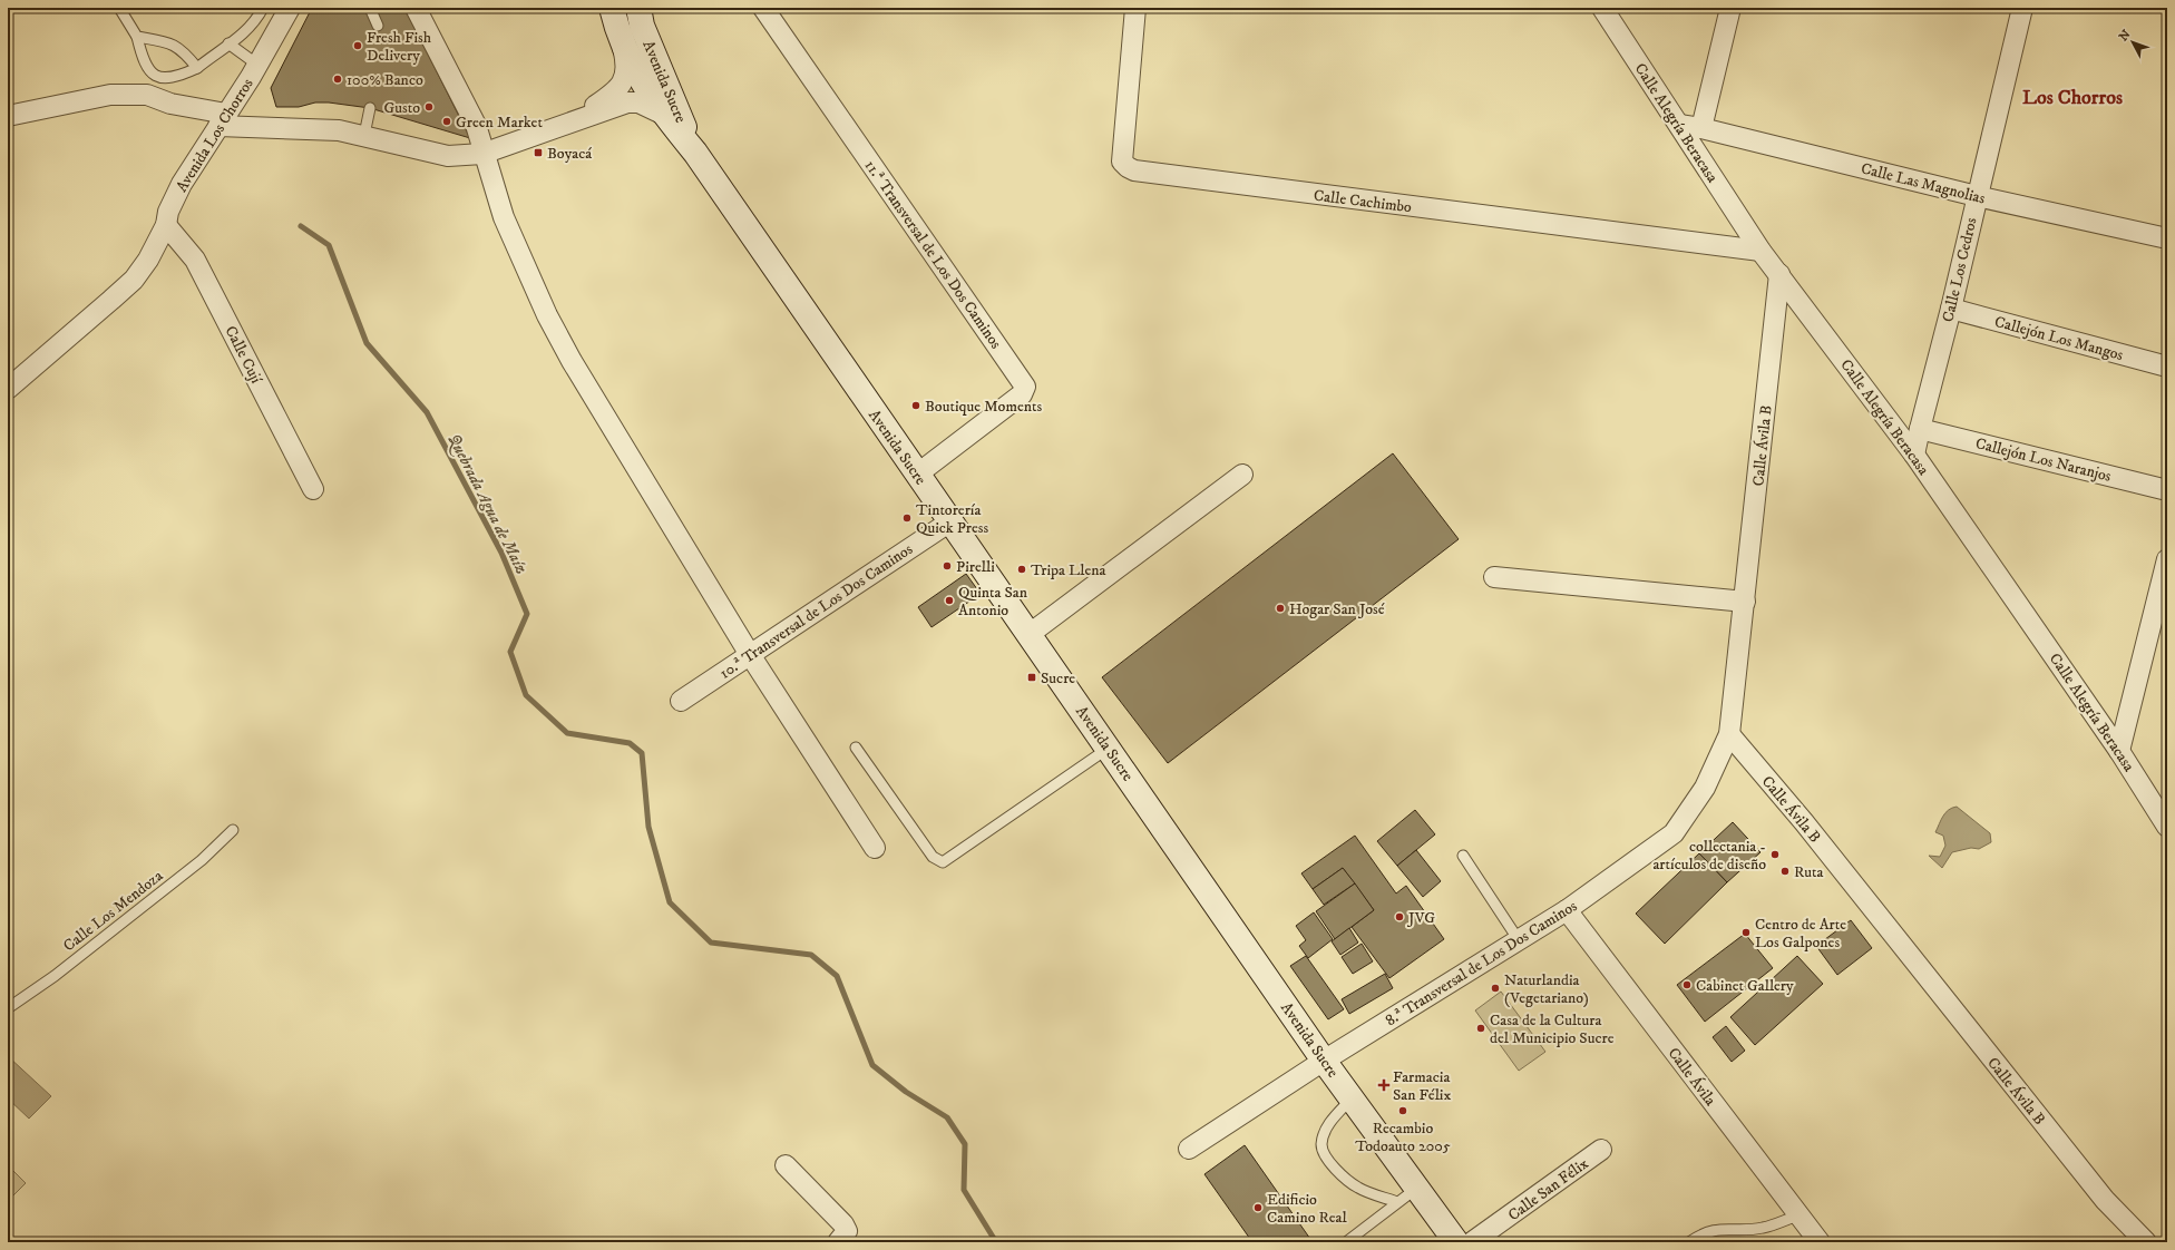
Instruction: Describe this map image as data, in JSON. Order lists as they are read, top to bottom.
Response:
{
  "streets": {
    "main road": ["Avenida Sucre"],
    "street": [
      "Calle Alegría Beracasa",
      "Avenida Los Chorros",
      "Calle Las Magnolias",
      "Calle Cachimbo",
      "11.ª Transversal de Los Dos Caminos",
      "Calle Los Cedros",
      "Callejón Los Mangos",
      "Calle Cují",
      "Calle Ávila B",
      "Callejón Los Naranjos",
      "10.ª Transversal de Los Dos Caminos",
      "8.ª Transversal de Los Dos Caminos",
      "Calle Ávila",
      "Calle San Félix"
    ],
    "lane": ["Calle Los Mendoza"]
  },
  "crossings": [
    ["Avenida Sucre", "11.ª Transversal de Los Dos Caminos"],
    ["Avenida Sucre", "10.ª Transversal de Los Dos Caminos"],
    ["Avenida Sucre", "8.ª Transversal de Los Dos Caminos"],
    ["Calle Alegría Beracasa", "Calle Las Magnolias"],
    ["Calle Alegría Beracasa", "Calle Cachimbo"],
    ["Calle Alegría Beracasa", "Calle Los Cedros"],
    ["Calle Alegría Beracasa", "Calle Ávila B"],
    ["Avenida Los Chorros", "Calle Cují"],
    ["Calle Las Magnolias", "Calle Los Cedros"],
    ["Calle Los Cedros", "Callejón Los Mangos"],
    ["Calle Los Cedros", "Callejón Los Naranjos"],
    ["Calle Ávila B", "8.ª Transversal de Los Dos Caminos"],
    ["8.ª Transversal de Los Dos Caminos", "Calle Ávila"]
  ],
  "districts": ["Los Chorros"],
  "water": ["Quebrada Agua de Maíz"],
  "places": {
    "other": [
      "Fresh Fish Delivery",
      "100% Banco",
      "Gusto",
      "Green Market",
      "Boutique Moments",
      "Tintorería Quick Press",
      "Pirelli",
      "Tripa Llena",
      "Quinta San Antonio",
      "Hogar San José",
      "collectania - artículos de diseño",
      "Ruta",
      "JVG",
      "Centro de Arte Los Galpones",
      "Cabinet Gallery",
      "Naturlandia (Vegetariano)",
      "Casa de la Cultura del Municipio Sucre",
      "Recambio Todoauto 2005",
      "Edificio Camino Real"
    ],
    "transit": ["Boyacá", "Sucre"],
    "health": ["Farmacia San Félix"]
  },
  "north": "top left"
}
